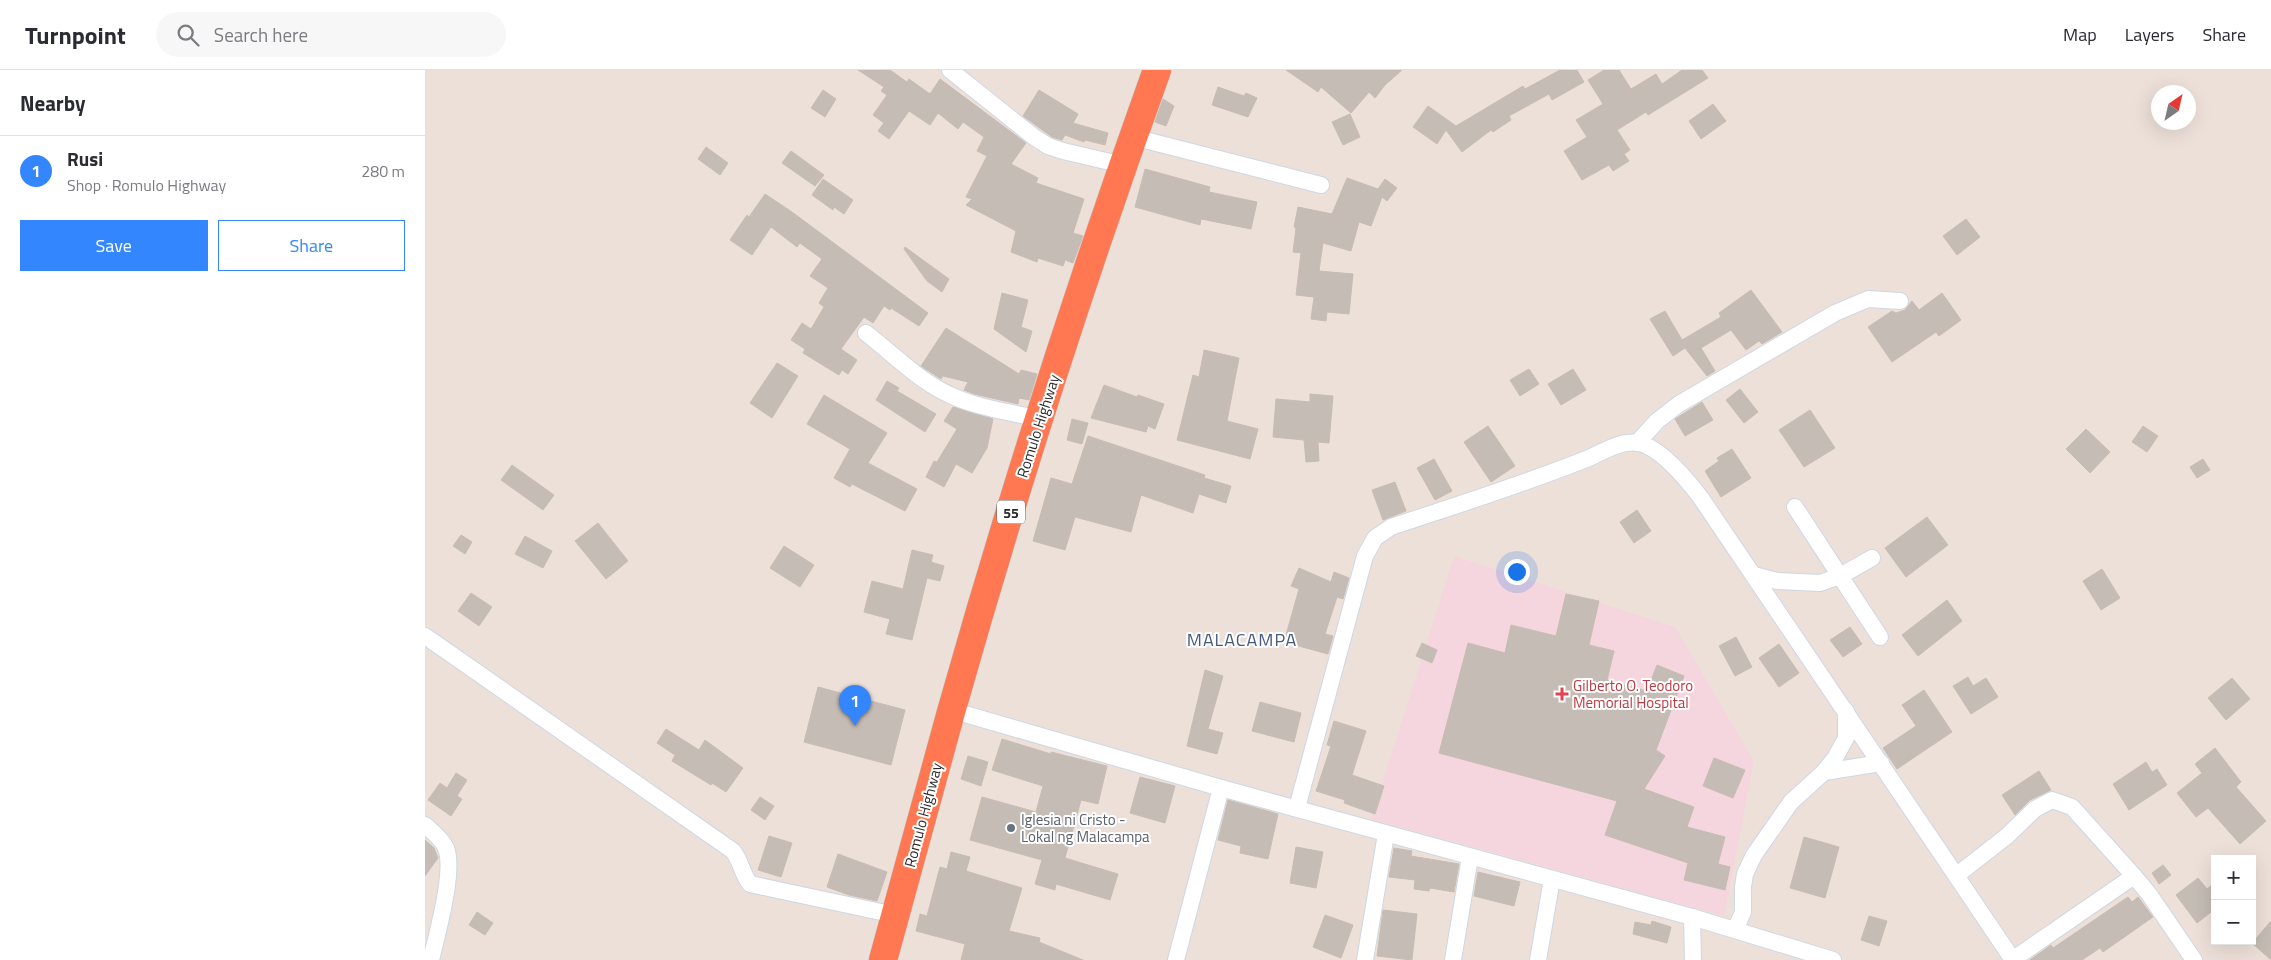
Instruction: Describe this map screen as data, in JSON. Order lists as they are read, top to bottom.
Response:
{
  "streets": {
    "highway": ["Romulo Highway", "55"]
  },
  "districts": ["MALACAMPA"],
  "places": {
    "health": ["Gilberto O. Teodoro Memorial Hospital"],
    "other": ["Iglesia ni Cristo - Lokal ng Malacampa"]
  },
  "north": "top right",
  "page": {
    "header": "Turnpoint",
    "search": "Search here",
    "nav": ["Map", "Layers", "Share"],
    "heading": "Nearby",
    "list": [
      {
        "mark": "1",
        "name": "Rusi",
        "note": "Shop · Romulo Highway",
        "value": "280 m"
      }
    ],
    "buttons": ["Save", "Share"],
    "pins": "1",
    "map_buttons": ["+", "−"]
  }
}
